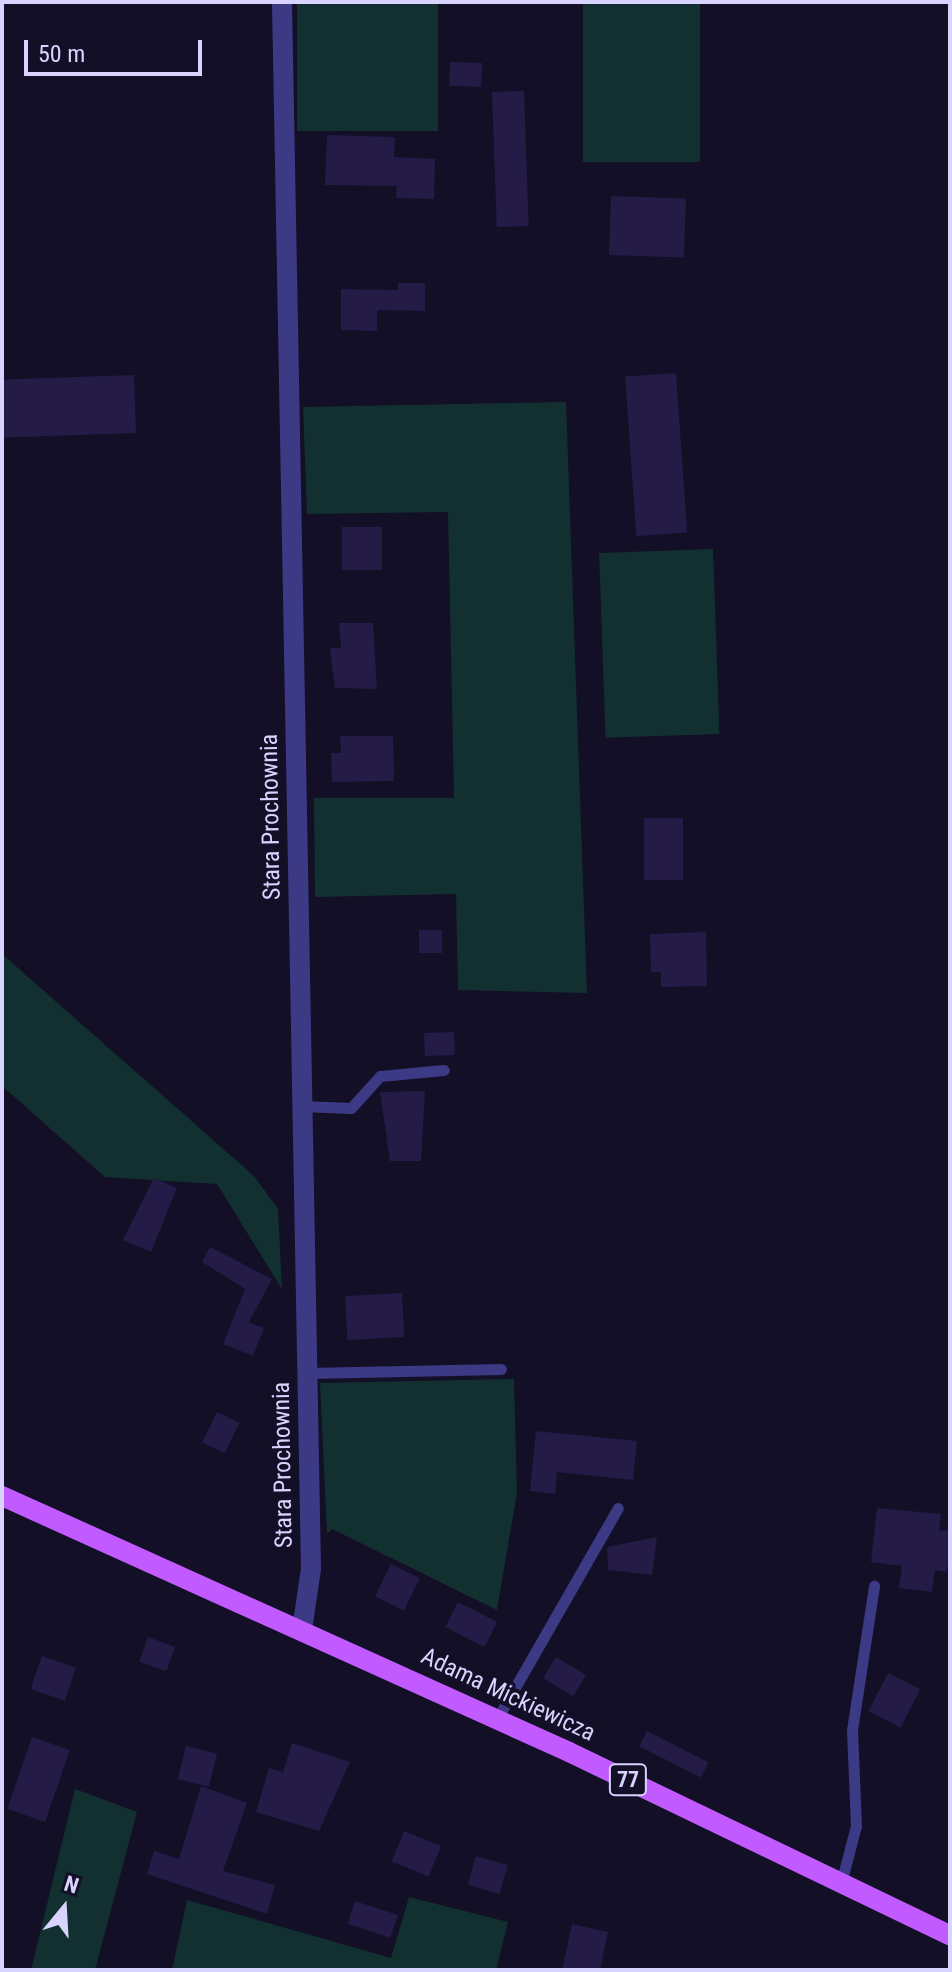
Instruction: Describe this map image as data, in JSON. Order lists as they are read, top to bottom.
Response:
{
  "streets": {
    "main road": ["Adama Mickiewicza", "77"],
    "street": ["Stara Prochownia"]
  },
  "crossings": [
    ["Stara Prochownia", "Adama Mickiewicza"],
    ["Stara Prochownia", "77"],
    ["Adama Mickiewicza", "77"]
  ],
  "scale_bar": "50 m",
  "north": "top"
}
